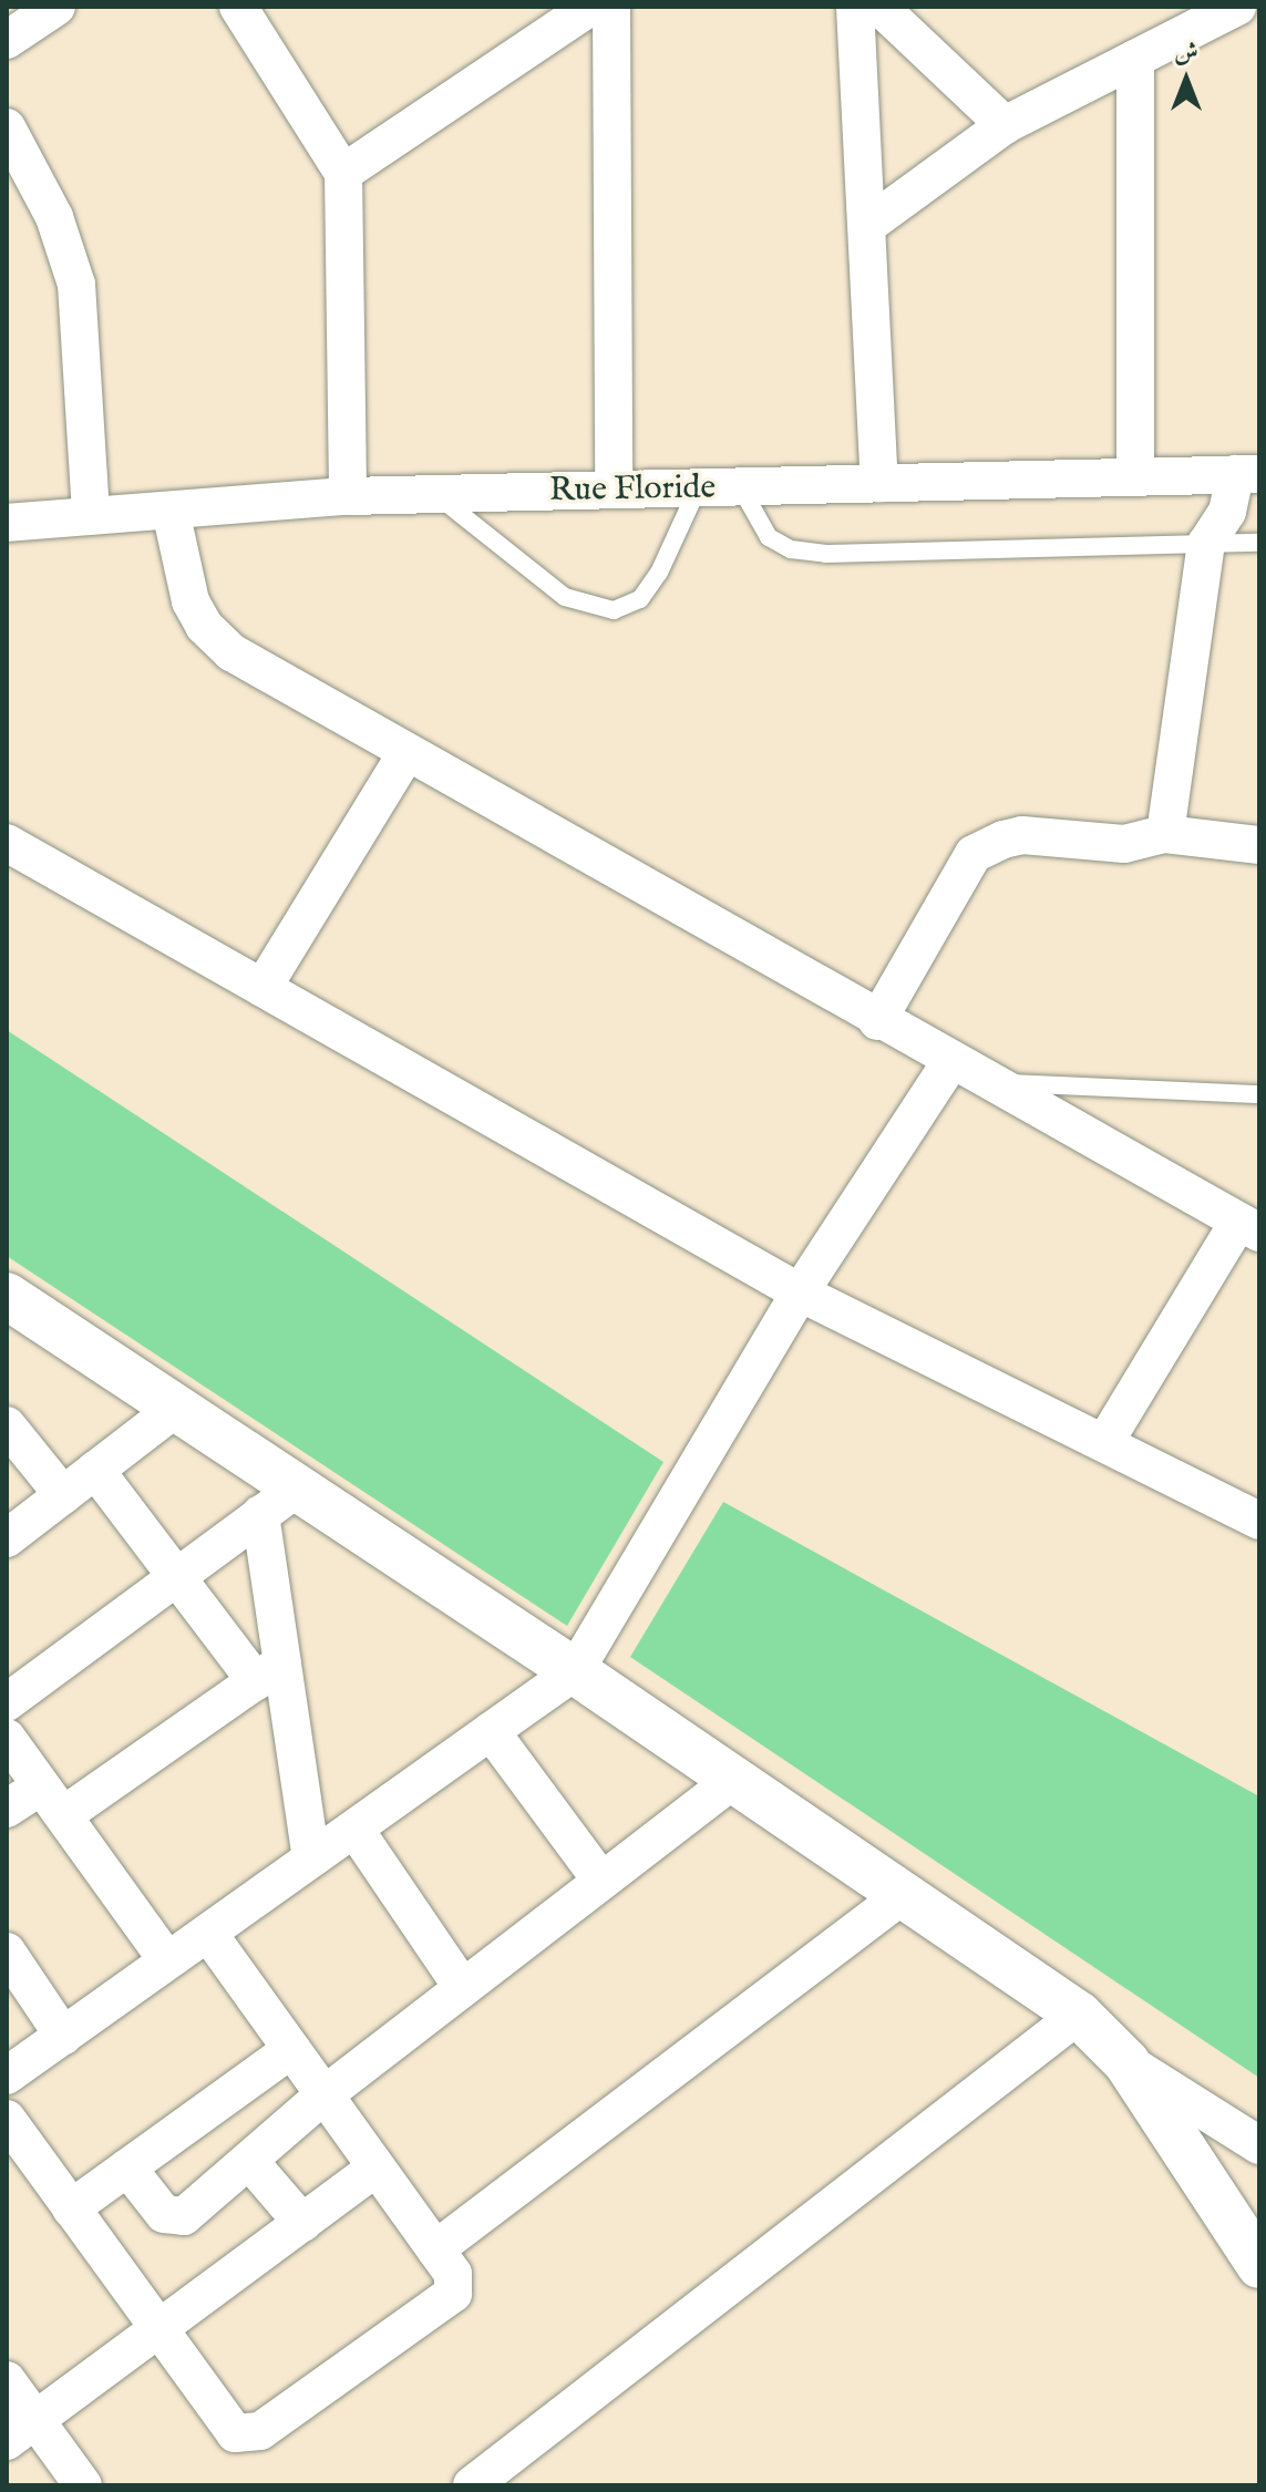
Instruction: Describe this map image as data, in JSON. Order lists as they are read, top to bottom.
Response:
{
  "streets": {
    "street": ["Rue Floride"]
  },
  "north": "top"
}
